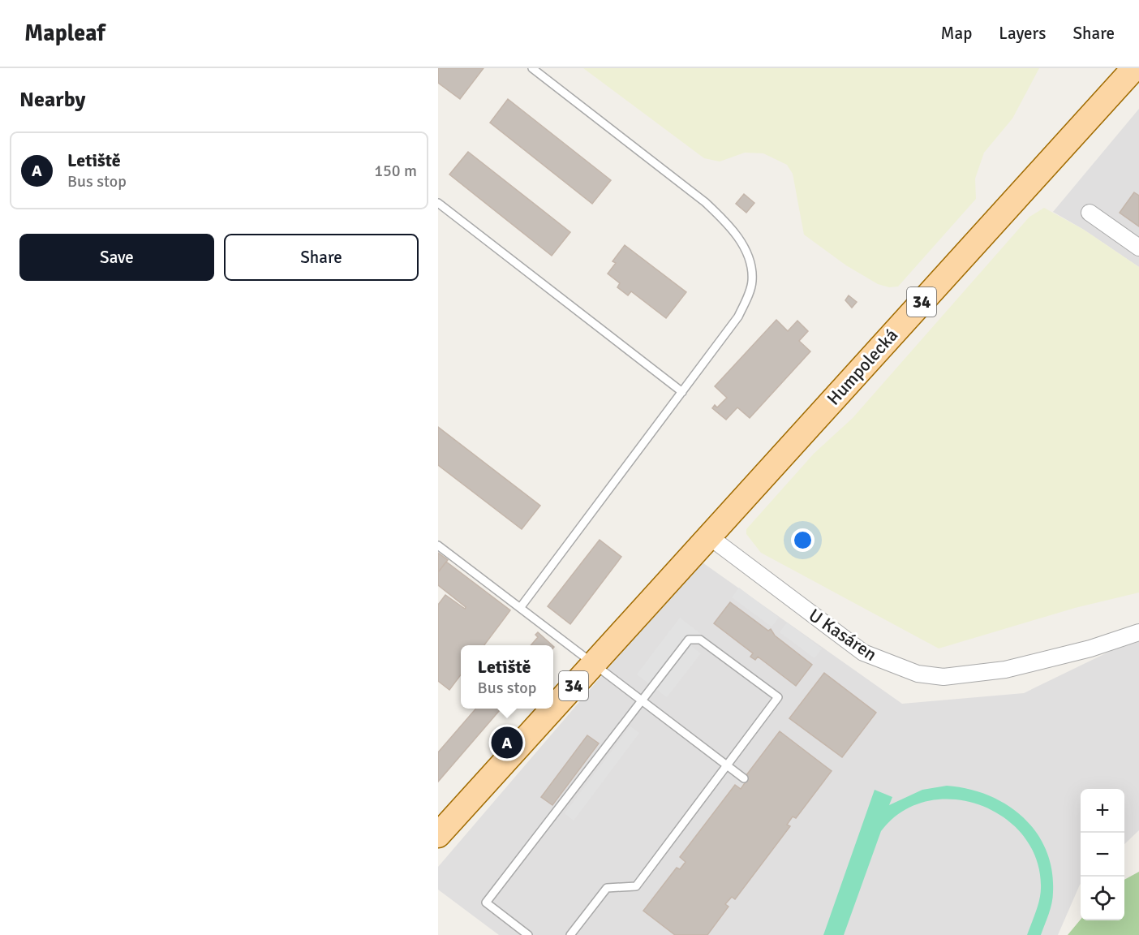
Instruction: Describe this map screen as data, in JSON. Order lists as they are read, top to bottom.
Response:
{
  "streets": {
    "main road": ["34", "Humpolecká"],
    "street": ["U Kasáren"]
  },
  "crossings": [
    ["34", "Humpolecká"],
    ["34", "U Kasáren"],
    ["Humpolecká", "U Kasáren"]
  ],
  "page": {
    "header": "Mapleaf",
    "nav": ["Map", "Layers", "Share"],
    "heading": "Nearby",
    "list": [
      {
        "mark": "A",
        "name": "Letiště",
        "note": "Bus stop",
        "value": "150 m"
      }
    ],
    "buttons": ["Save", "Share"],
    "popup": ["Letiště", "Bus stop"],
    "pins": "A",
    "map_buttons": ["+", "−"]
  }
}
